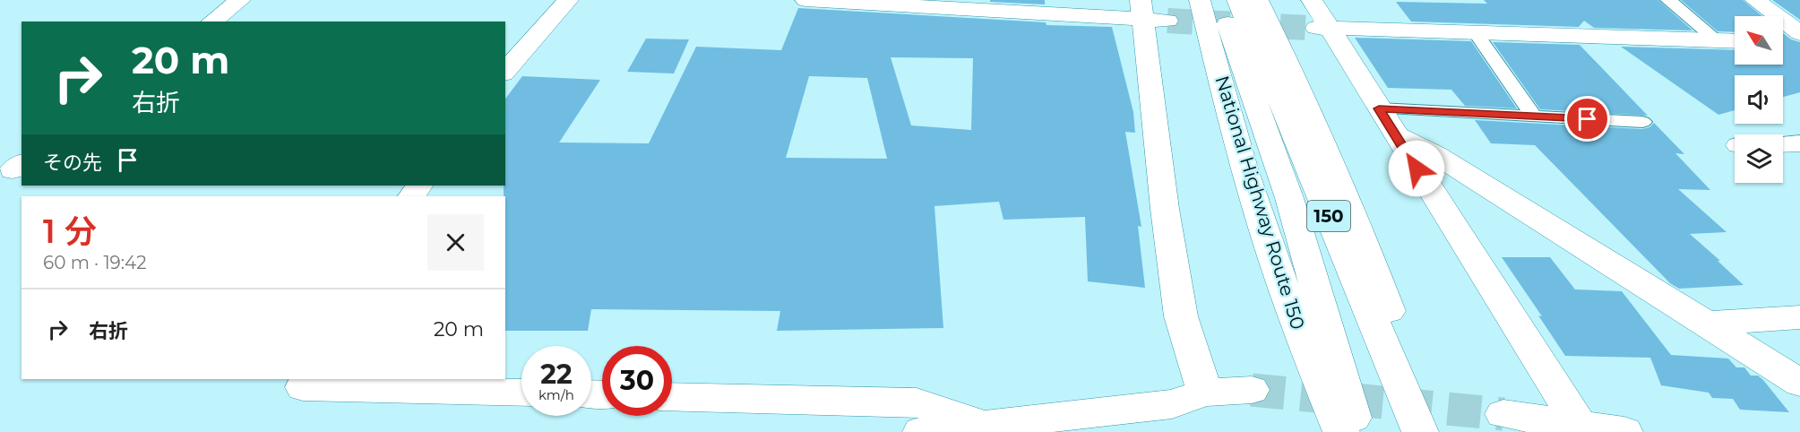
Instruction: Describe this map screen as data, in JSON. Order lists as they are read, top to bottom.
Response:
{
  "streets": {
    "main road": ["National Highway Route 150", "150"]
  },
  "north": "top left",
  "page": {
    "turn": ["20 m", "右折"],
    "then": "その先",
    "heading": ["1 分", "60 m · 19:42"],
    "list": [
      {
        "name": "右折",
        "value": "20 m"
      }
    ],
    "speed": "22 km/h",
    "limit": "30"
  }
}
